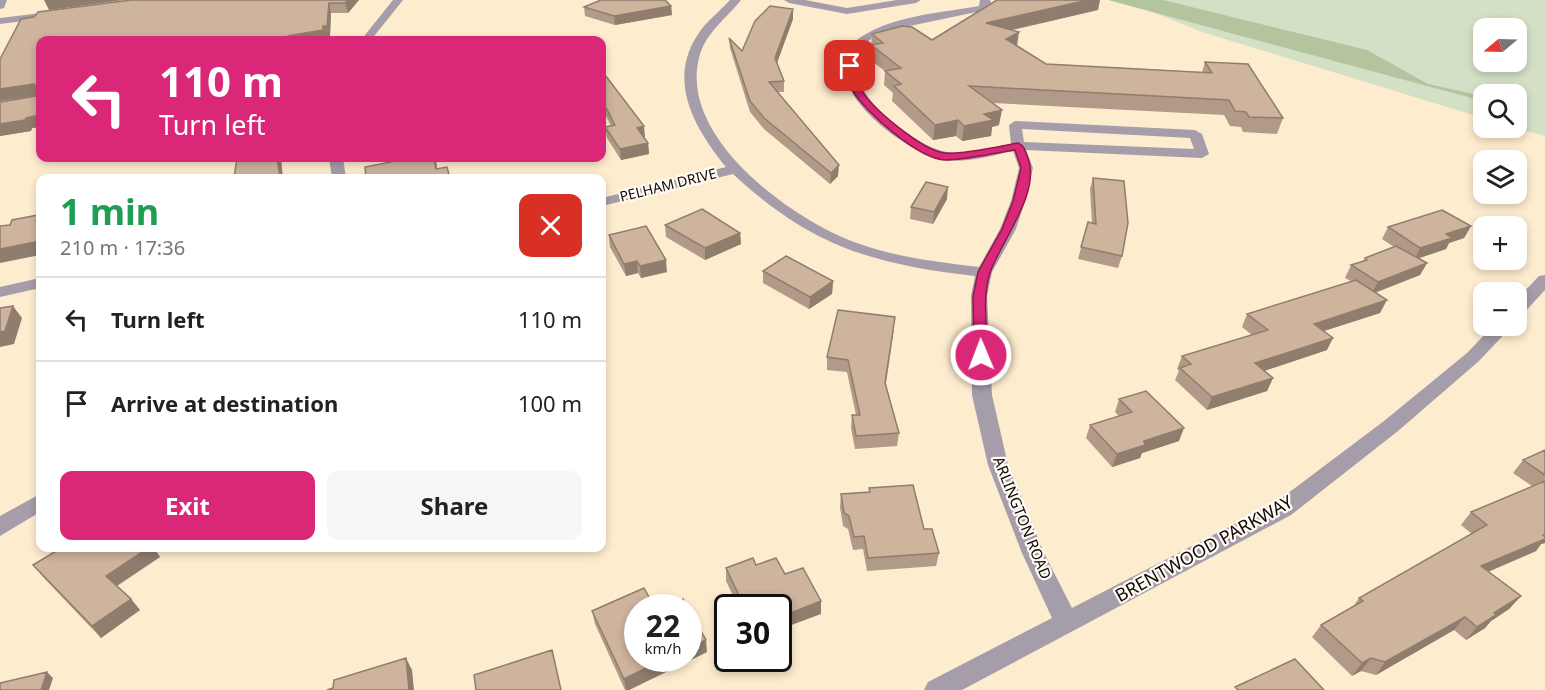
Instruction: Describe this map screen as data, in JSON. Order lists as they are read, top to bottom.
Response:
{
  "streets": {
    "street": ["PELHAM DRIVE", "ARLINGTON ROAD", "BRENTWOOD PARKWAY"]
  },
  "crossings": [
    ["ARLINGTON ROAD", "BRENTWOOD PARKWAY"]
  ],
  "north": "left",
  "page": {
    "map_buttons": ["+", "−"],
    "turn": ["110 m", "Turn left"],
    "heading": ["1 min", "210 m · 17:36"],
    "list": [
      {
        "name": "Turn left",
        "value": "110 m"
      },
      {
        "name": "Arrive at destination",
        "value": "100 m"
      }
    ],
    "buttons": ["Exit", "Share"],
    "speed": "22 km/h",
    "limit": "30"
  }
}
